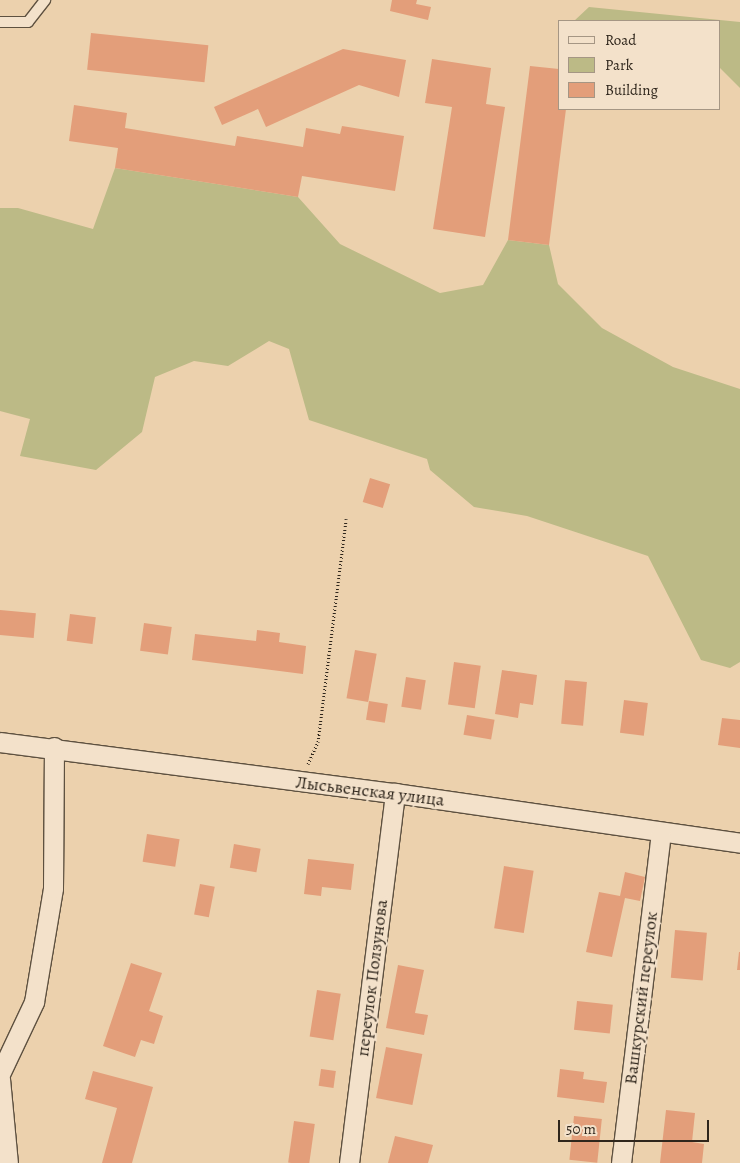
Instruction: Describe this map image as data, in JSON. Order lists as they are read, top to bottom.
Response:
{
  "streets": {
    "street": ["Лысьвенская улица", "переулок Ползунова", "Вашкурский переулок"]
  },
  "crossings": [
    ["Лысьвенская улица", "переулок Ползунова"],
    ["Лысьвенская улица", "Вашкурский переулок"]
  ],
  "legend": ["Road", "Park", "Building"],
  "scale_bar": "50 m"
}
